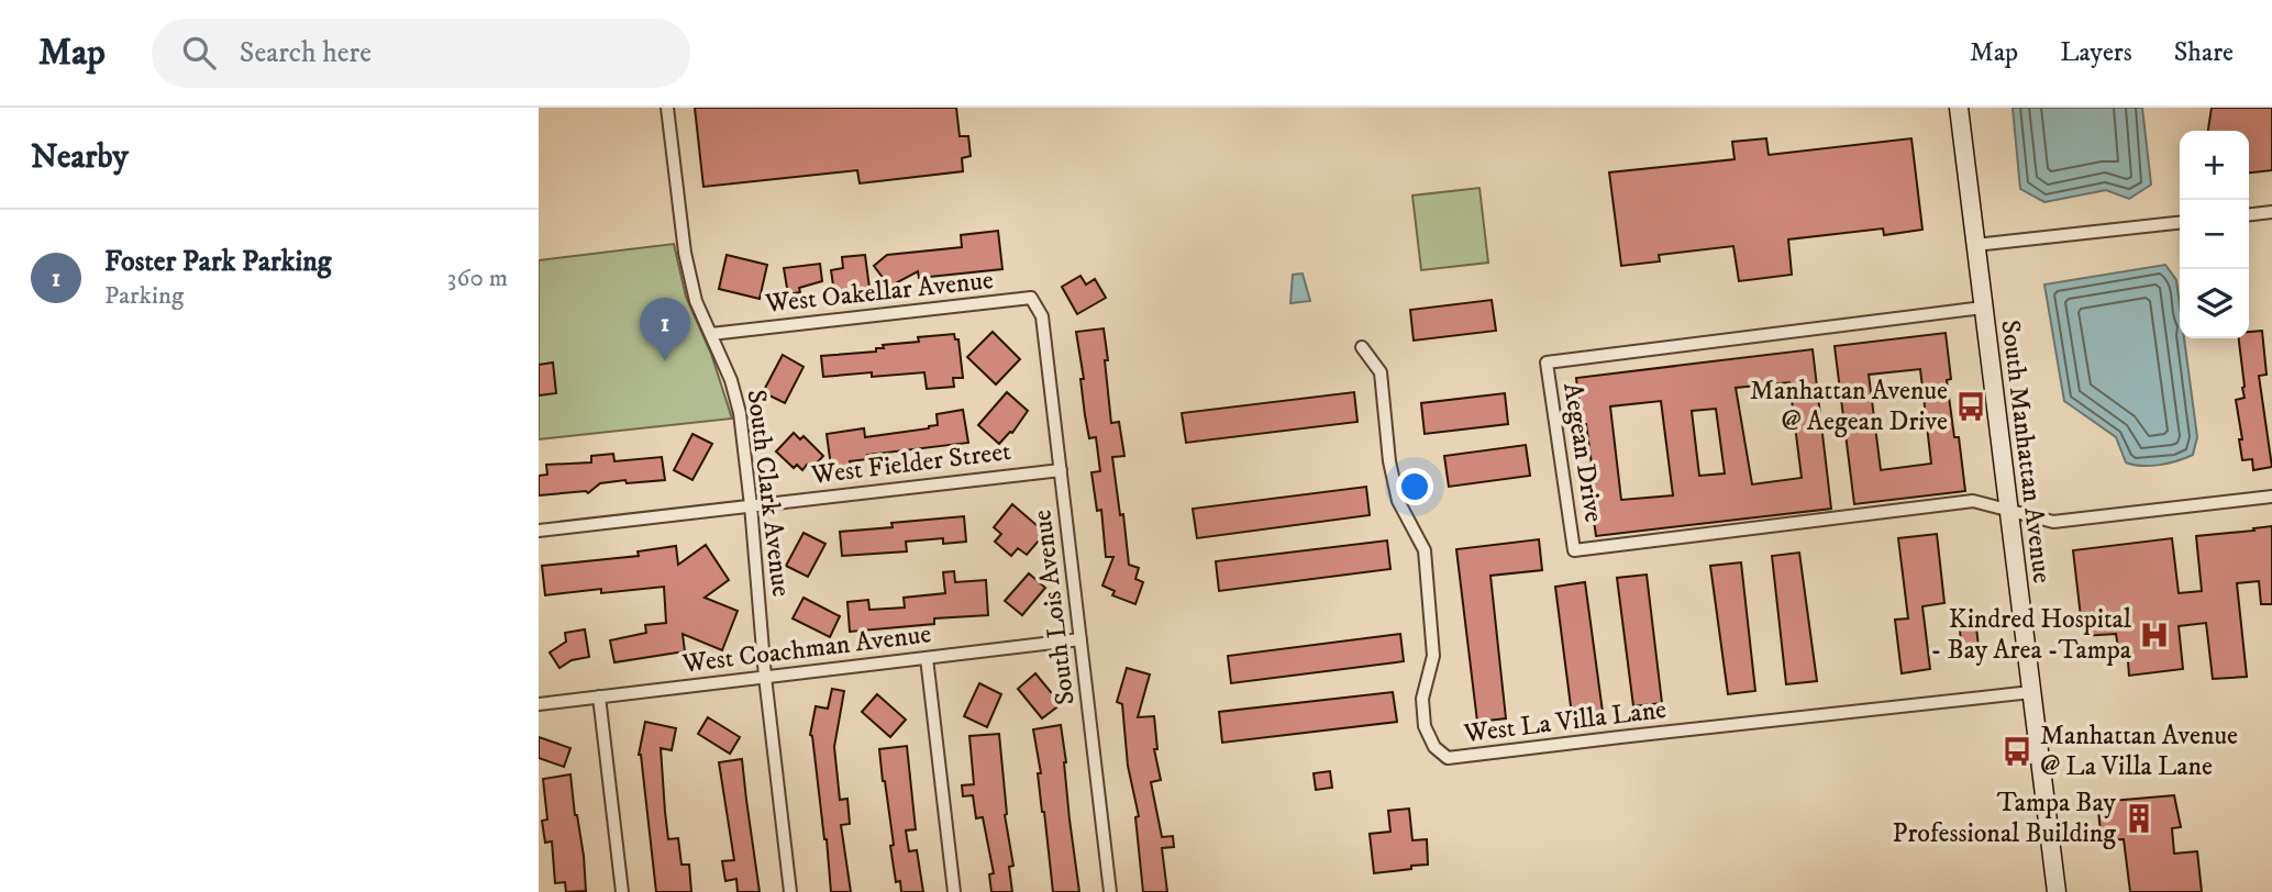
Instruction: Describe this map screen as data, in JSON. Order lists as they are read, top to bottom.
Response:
{
  "streets": {
    "main road": ["South Manhattan Avenue"],
    "street": [
      "West Oakellar Avenue",
      "Aegean Drive",
      "West Fielder Street",
      "South Clark Avenue",
      "South Lois Avenue",
      "West Coachman Avenue",
      "West La Villa Lane"
    ]
  },
  "crossings": [
    ["West Oakellar Avenue", "South Clark Avenue"],
    ["West Oakellar Avenue", "South Lois Avenue"],
    ["South Manhattan Avenue", "Aegean Drive"],
    ["South Manhattan Avenue", "West La Villa Lane"],
    ["West Fielder Street", "South Clark Avenue"],
    ["West Fielder Street", "South Lois Avenue"],
    ["South Clark Avenue", "West Coachman Avenue"],
    ["South Lois Avenue", "West Coachman Avenue"]
  ],
  "places": {
    "bus stop": ["Manhattan Avenue @ Aegean Drive", "Manhattan Avenue @ La Villa Lane"],
    "hospital": ["Kindred Hospital - Bay Area -Tampa"],
    "building": ["Tampa Bay Professional Building"]
  },
  "page": {
    "header": "Map",
    "search": "Search here",
    "nav": ["Map", "Layers", "Share"],
    "heading": "Nearby",
    "map_buttons": ["+", "−"],
    "list": [
      {
        "mark": "1",
        "name": "Foster Park Parking",
        "note": "Parking",
        "value": "360 m"
      }
    ],
    "pins": "1"
  }
}
